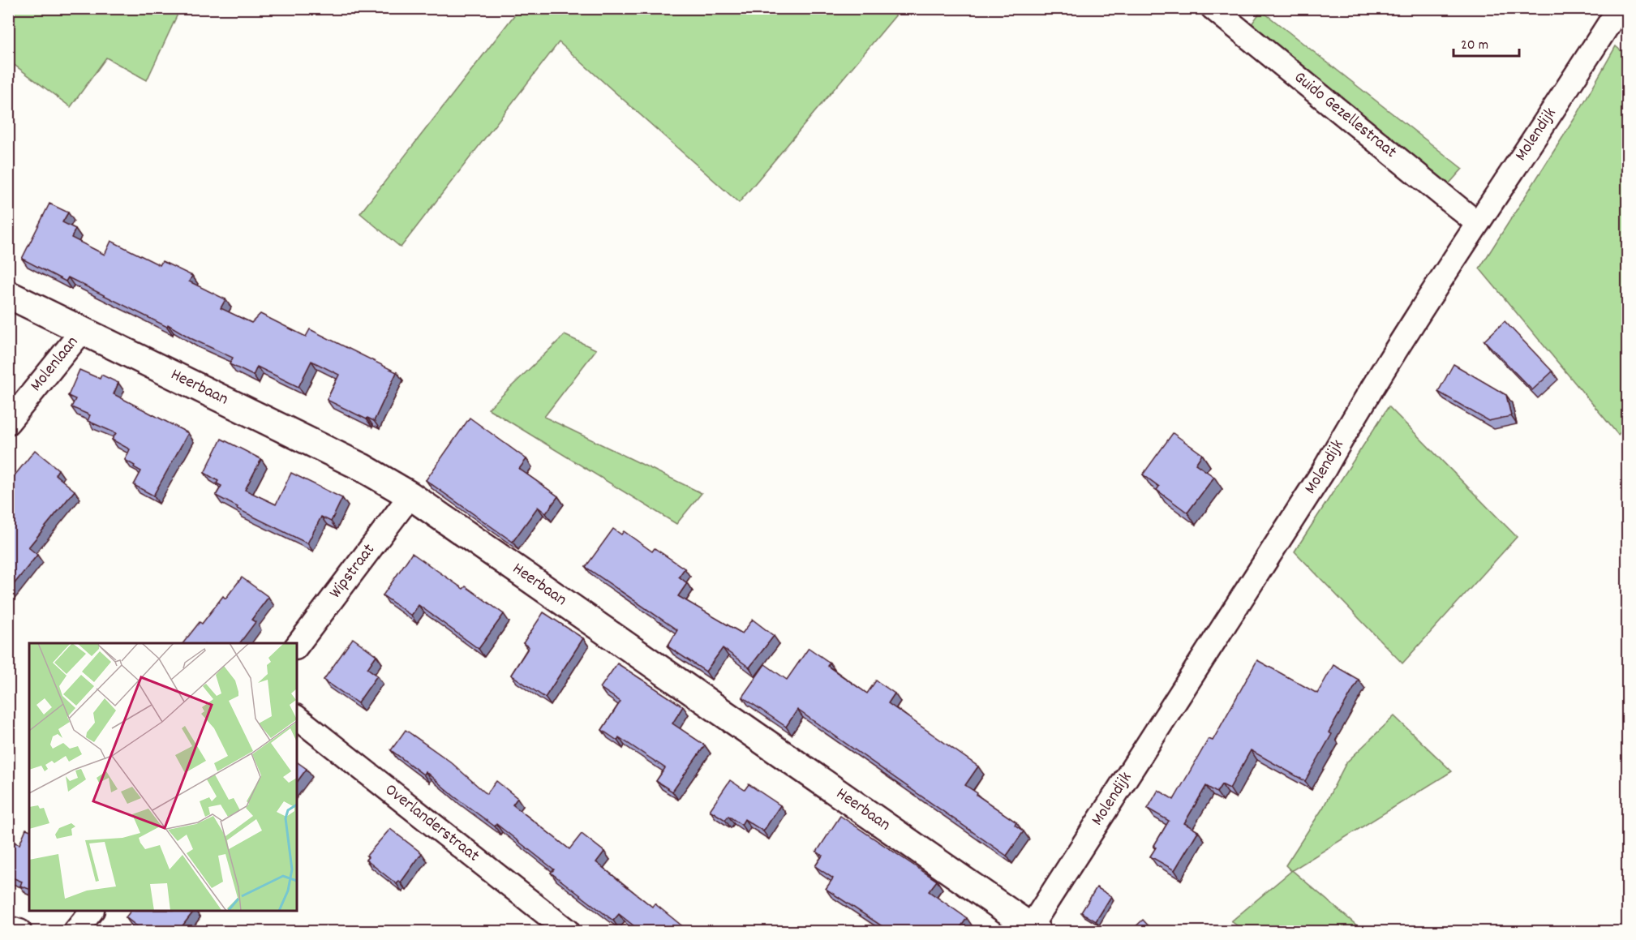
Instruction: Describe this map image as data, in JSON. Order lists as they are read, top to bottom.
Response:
{
  "streets": {
    "street": [
      "Guido Gezellestraat",
      "Molendijk",
      "Molenlaan",
      "Heerbaan",
      "Wipstraat",
      "Overlanderstraat"
    ]
  },
  "crossings": [
    ["Guido Gezellestraat", "Molendijk"],
    ["Molendijk", "Heerbaan"],
    ["Molenlaan", "Heerbaan"],
    ["Heerbaan", "Wipstraat"]
  ],
  "scale_bar": "20 m"
}
